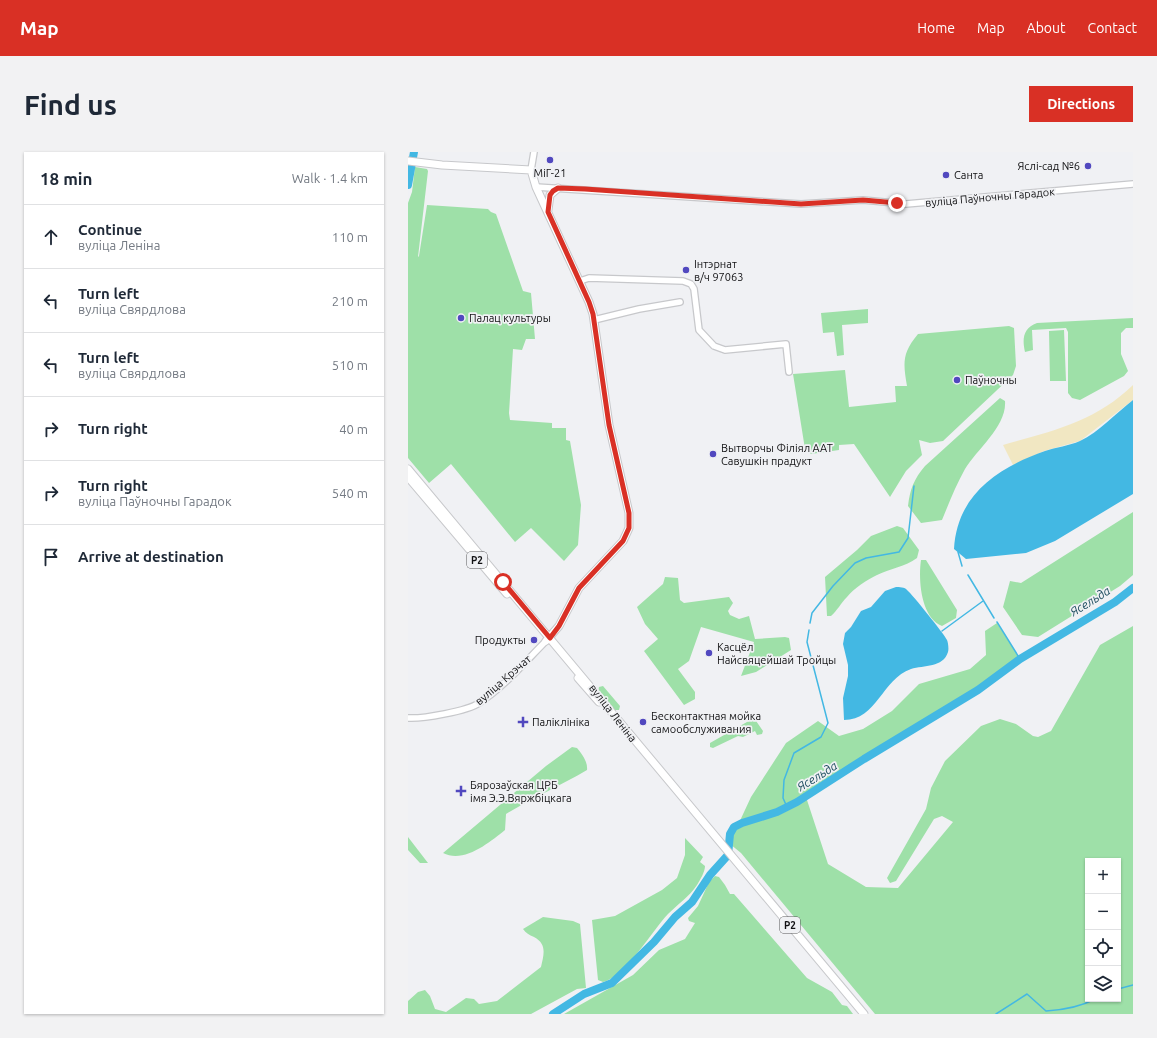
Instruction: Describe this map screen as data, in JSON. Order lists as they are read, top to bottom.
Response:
{
  "streets": {
    "main road": ["Р2", "вуліца Леніна"],
    "street": ["вуліца Паўночны Гарадок", "вуліца Крэчат"]
  },
  "crossings": [
    ["вуліца Крэчат", "вуліца Леніна"]
  ],
  "water": ["Ясельда"],
  "places": {
    "other": [
      "МіГ-21",
      "Яслі-сад №6",
      "Санта",
      "Інтэрнат в/ч 97063",
      "Палац культуры",
      "Паўночны",
      "Вытворчы Філіял ААТ Савушкін прадукт",
      "Продукты",
      "Касцёл Найсвяцейшай Тройцы",
      "Бесконтактная мойка самообслуживания"
    ],
    "health": ["Паліклініка", "Бярозаўская ЦРБ імя Э.Э.Вяржбіцкага"]
  },
  "page": {
    "header": "Map",
    "nav": [
      "Home",
      "Map",
      "About",
      "Contact"
    ],
    "buttons": "Directions",
    "title": "Find us",
    "heading": ["18 min", "Walk · 1.4 km"],
    "list": [
      ["Continue", "вуліца Леніна", "110 m"],
      ["Turn left", "вуліца Свярдлова", "210 m"],
      ["Turn left", "вуліца Свярдлова", "510 m"],
      ["Turn right", "40 m"],
      ["Turn right", "вуліца Паўночны Гарадок", "540 m"],
      "Arrive at destination"
    ],
    "map_buttons": ["+", "−"]
  }
}
